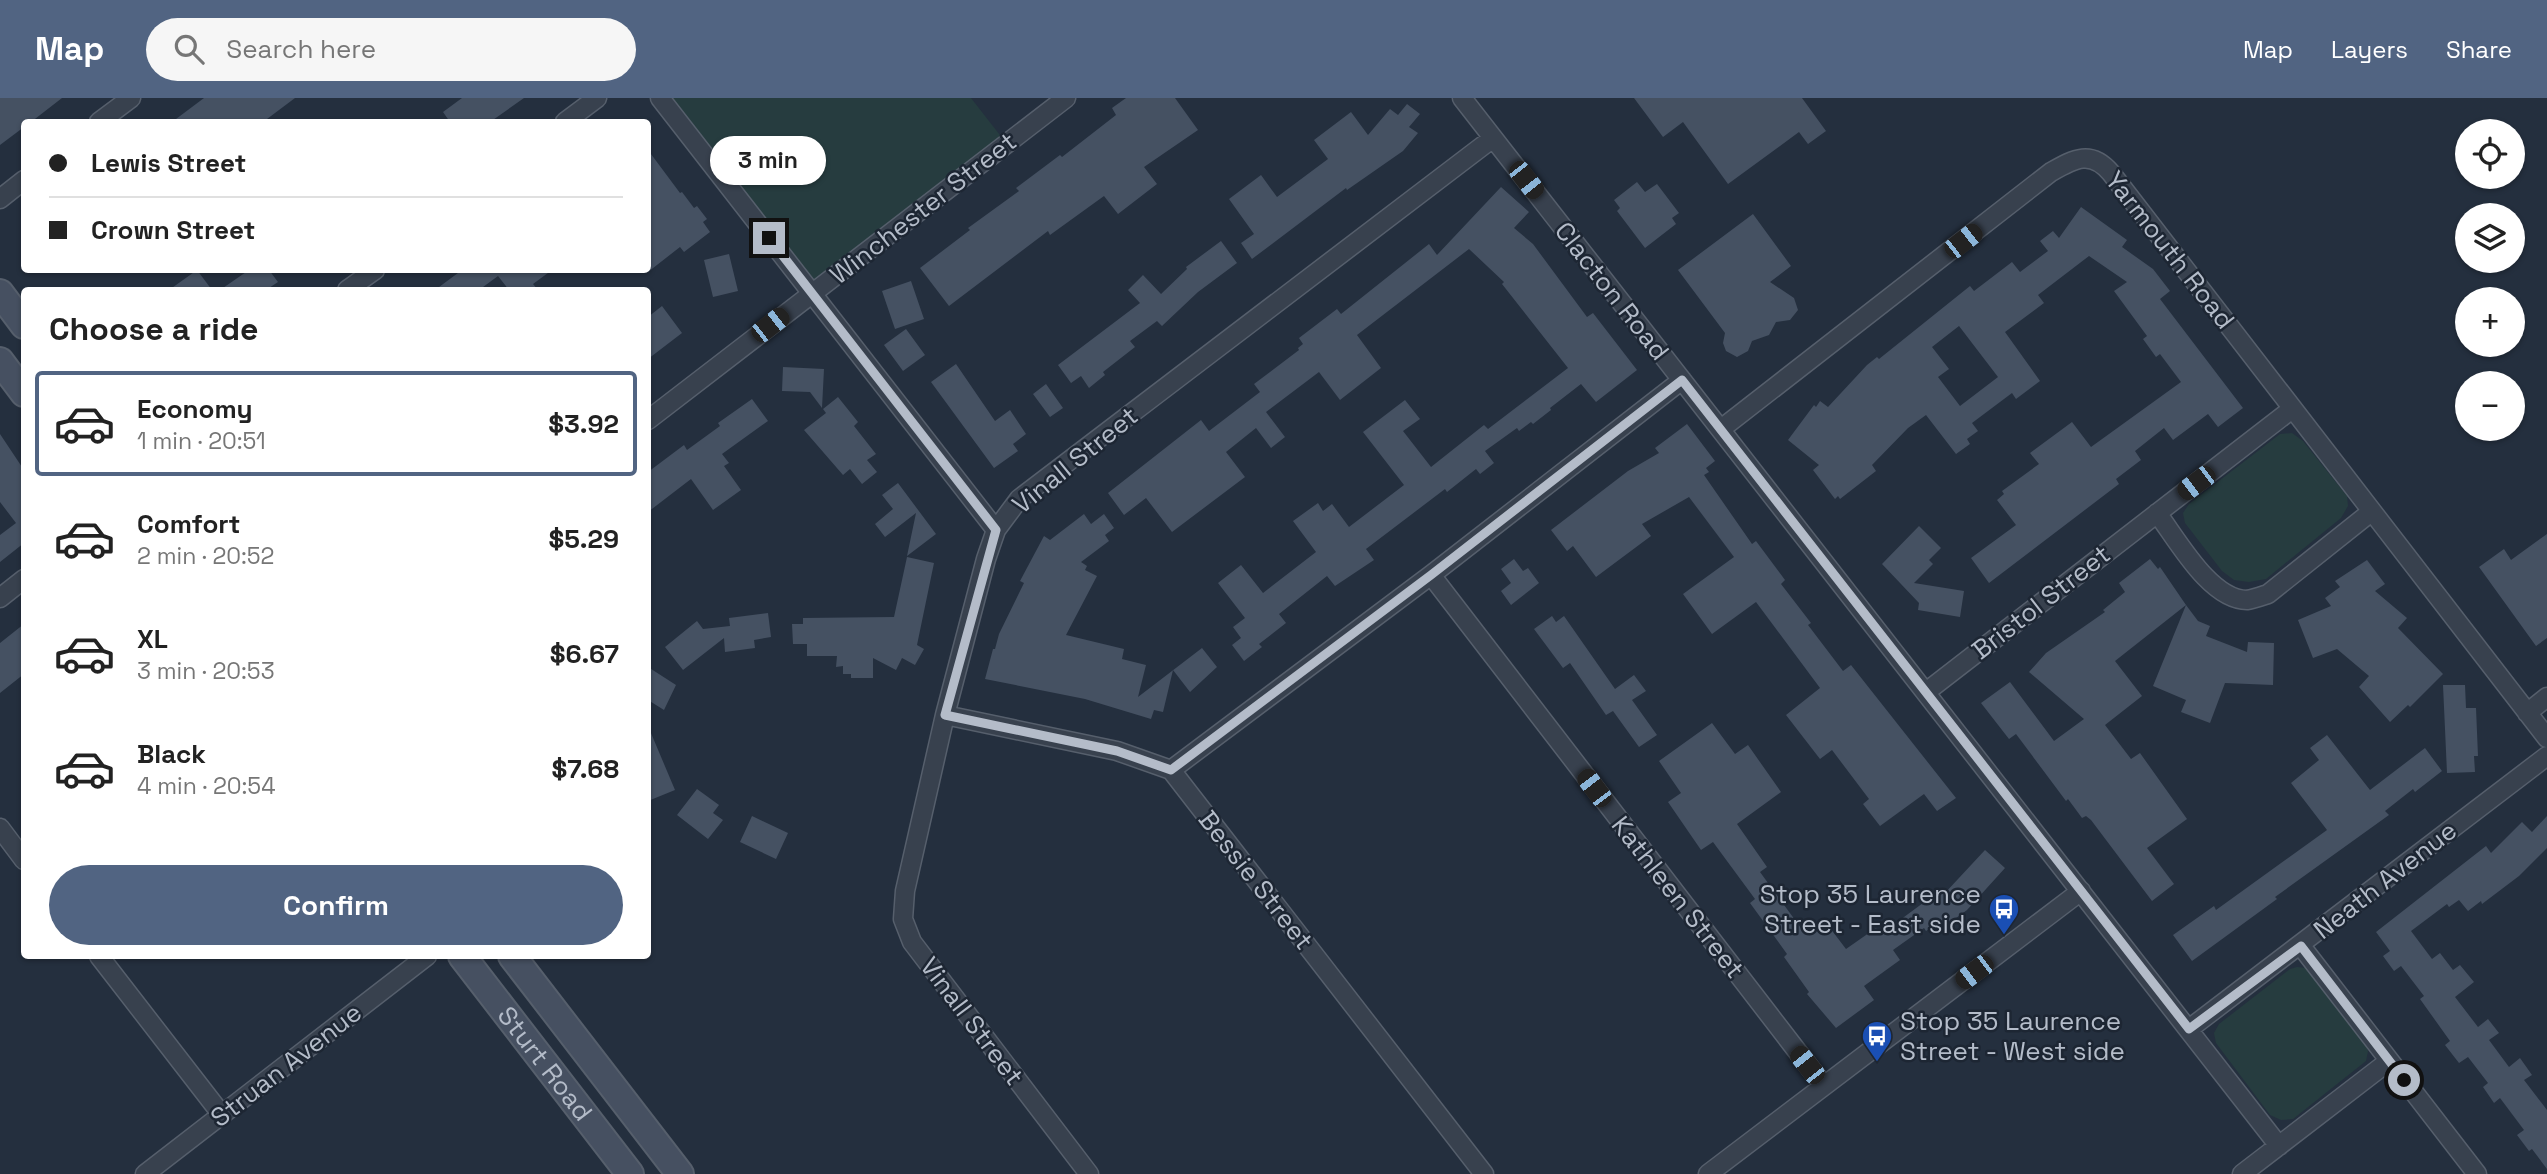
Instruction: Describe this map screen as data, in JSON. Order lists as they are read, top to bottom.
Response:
{
  "streets": {
    "main road": ["Sturt Road"],
    "street": [
      "Winchester Street",
      "Yarmouth Road",
      "Clacton Road",
      "Vinall Street",
      "Bristol Street",
      "Bessie Street",
      "Neath Avenue",
      "Kathleen Street",
      "Struan Avenue"
    ]
  },
  "crossings": [
    ["Yarmouth Road", "Clacton Road"],
    ["Yarmouth Road", "Bristol Street"],
    ["Clacton Road", "Vinall Street"],
    ["Clacton Road", "Bristol Street"],
    ["Clacton Road", "Neath Avenue"]
  ],
  "places": {
    "bus stop": ["Stop 35 Laurence Street - East side", "Stop 35 Laurence Street - West side"]
  },
  "page": {
    "header": "Map",
    "search": "Search here",
    "nav": ["Map", "Layers", "Share"],
    "map_buttons": ["+", "−"],
    "banner": ["Lewis Street", "Crown Street"],
    "bubble": "3 min",
    "heading": "Choose a ride",
    "list": [
      {
        "name": "Economy",
        "note": "1 min · 20:51",
        "value": "$3.92"
      },
      {
        "name": "Comfort",
        "note": "2 min · 20:52",
        "value": "$5.29"
      },
      {
        "name": "XL",
        "note": "3 min · 20:53",
        "value": "$6.67"
      },
      {
        "name": "Black",
        "note": "4 min · 20:54",
        "value": "$7.68"
      }
    ],
    "buttons": "Confirm"
  }
}
